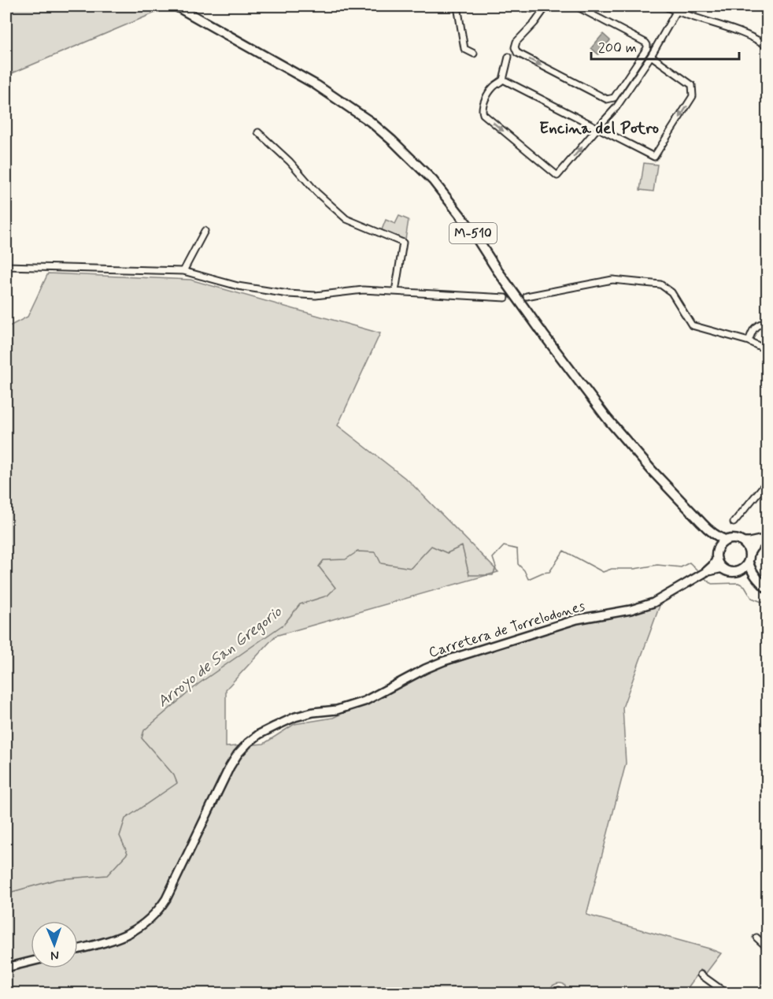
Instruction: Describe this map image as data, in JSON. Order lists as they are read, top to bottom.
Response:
{
  "streets": {
    "main road": ["M-510", "Carretera de Torrelodones"]
  },
  "crossings": [
    ["M-510", "Carretera de Torrelodones"]
  ],
  "districts": ["Encina del Potro"],
  "water": ["Arroyo de San Gregorio"],
  "scale_bar": "200 m",
  "north": "bottom"
}
